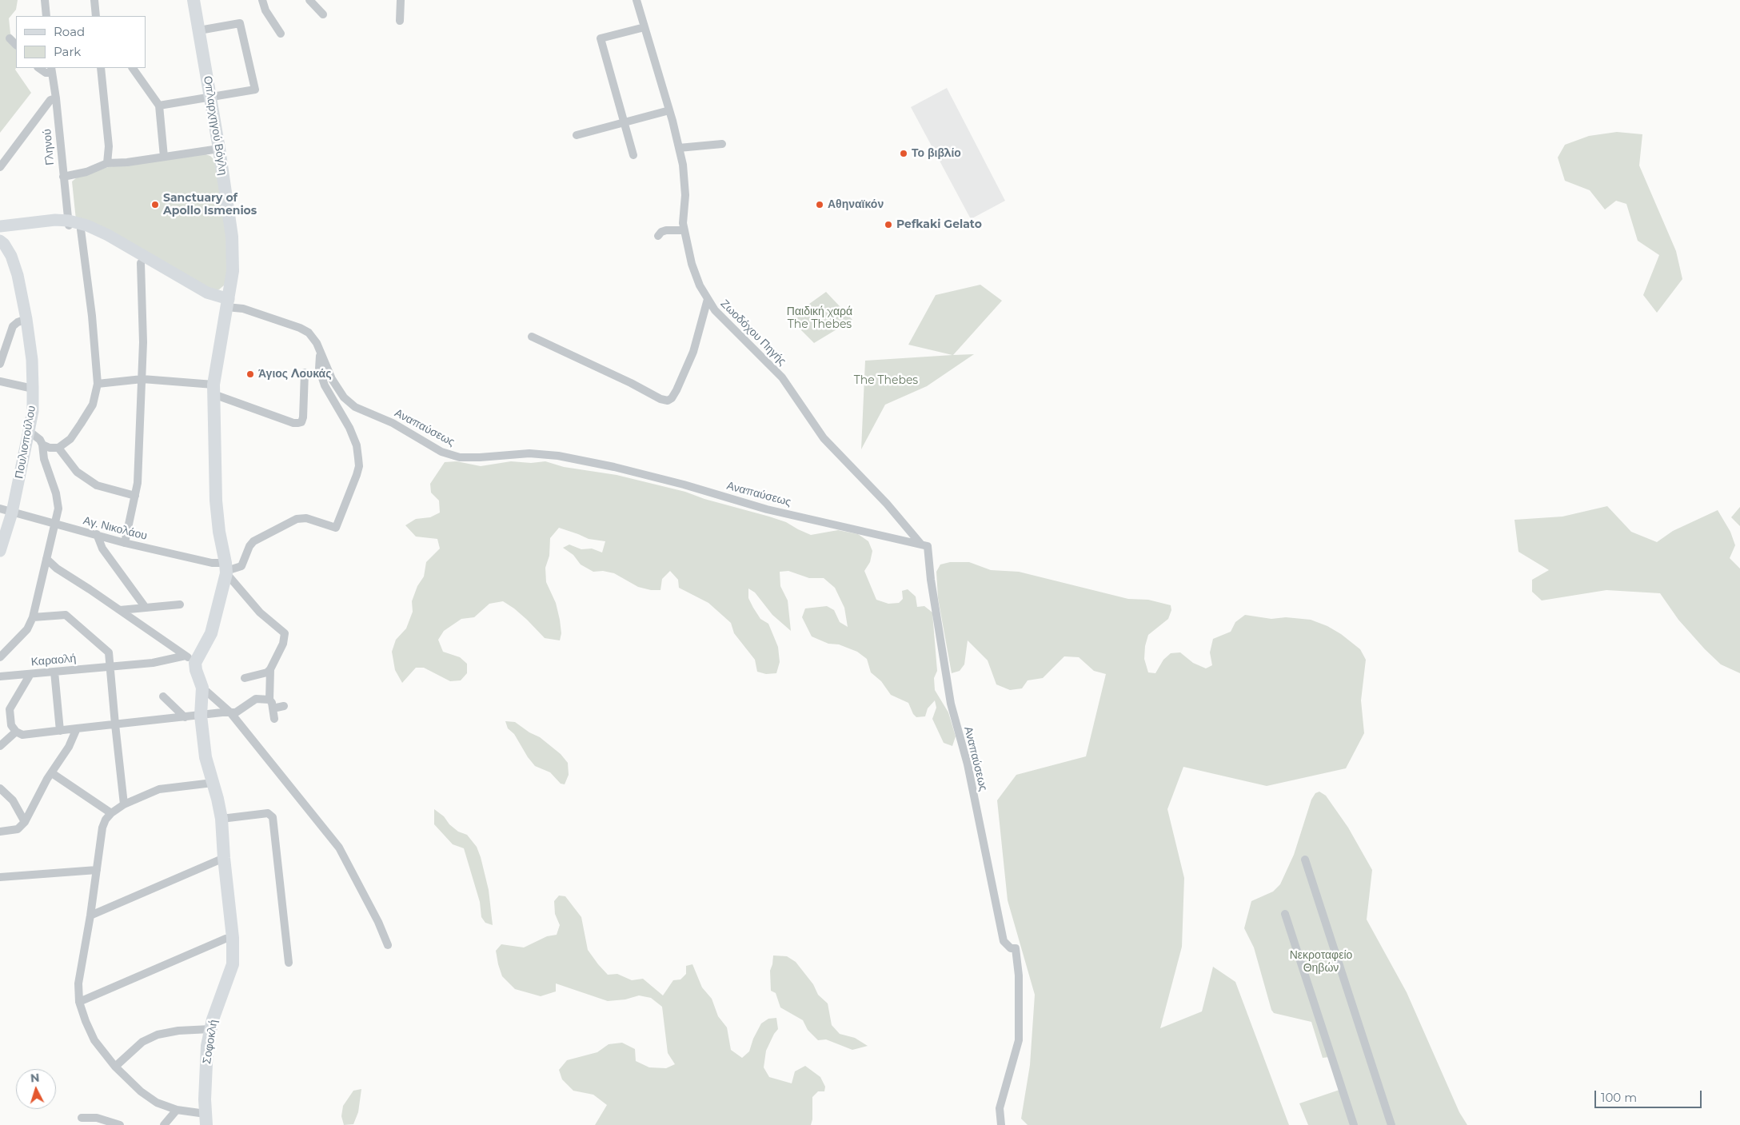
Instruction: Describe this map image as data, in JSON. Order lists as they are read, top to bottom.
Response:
{
  "streets": {
    "main road": ["Οπλαρχηγού Βόγλη", "Σοφοκλή"],
    "street": [
      "Γληνού",
      "Ζωοδόχου Πηγής",
      "Αναπαύσεως",
      "Πουλιοπούλου",
      "Αγ. Νικολάου",
      "Καραολή"
    ]
  },
  "crossings": [
    ["Οπλαρχηγού Βόγλη", "Αναπαύσεως"],
    ["Οπλαρχηγού Βόγλη", "Αγ. Νικολάου"],
    ["Ζωοδόχου Πηγής", "Αναπαύσεως"],
    ["Πουλιοπούλου", "Αγ. Νικολάου"]
  ],
  "parks": ["Παιδική χαρά The Thebes", "The Thebes", "Νεκροταφείο Θηβών"],
  "places": [
    "Το βιβλίο",
    "Sanctuary of Apollo Ismenios",
    "Αθηναϊκόν",
    "Pefkaki Gelato",
    "Άγιος Λουκάς"
  ],
  "legend": ["Road", "Park"],
  "scale_bar": "100 m",
  "north": "top"
}
